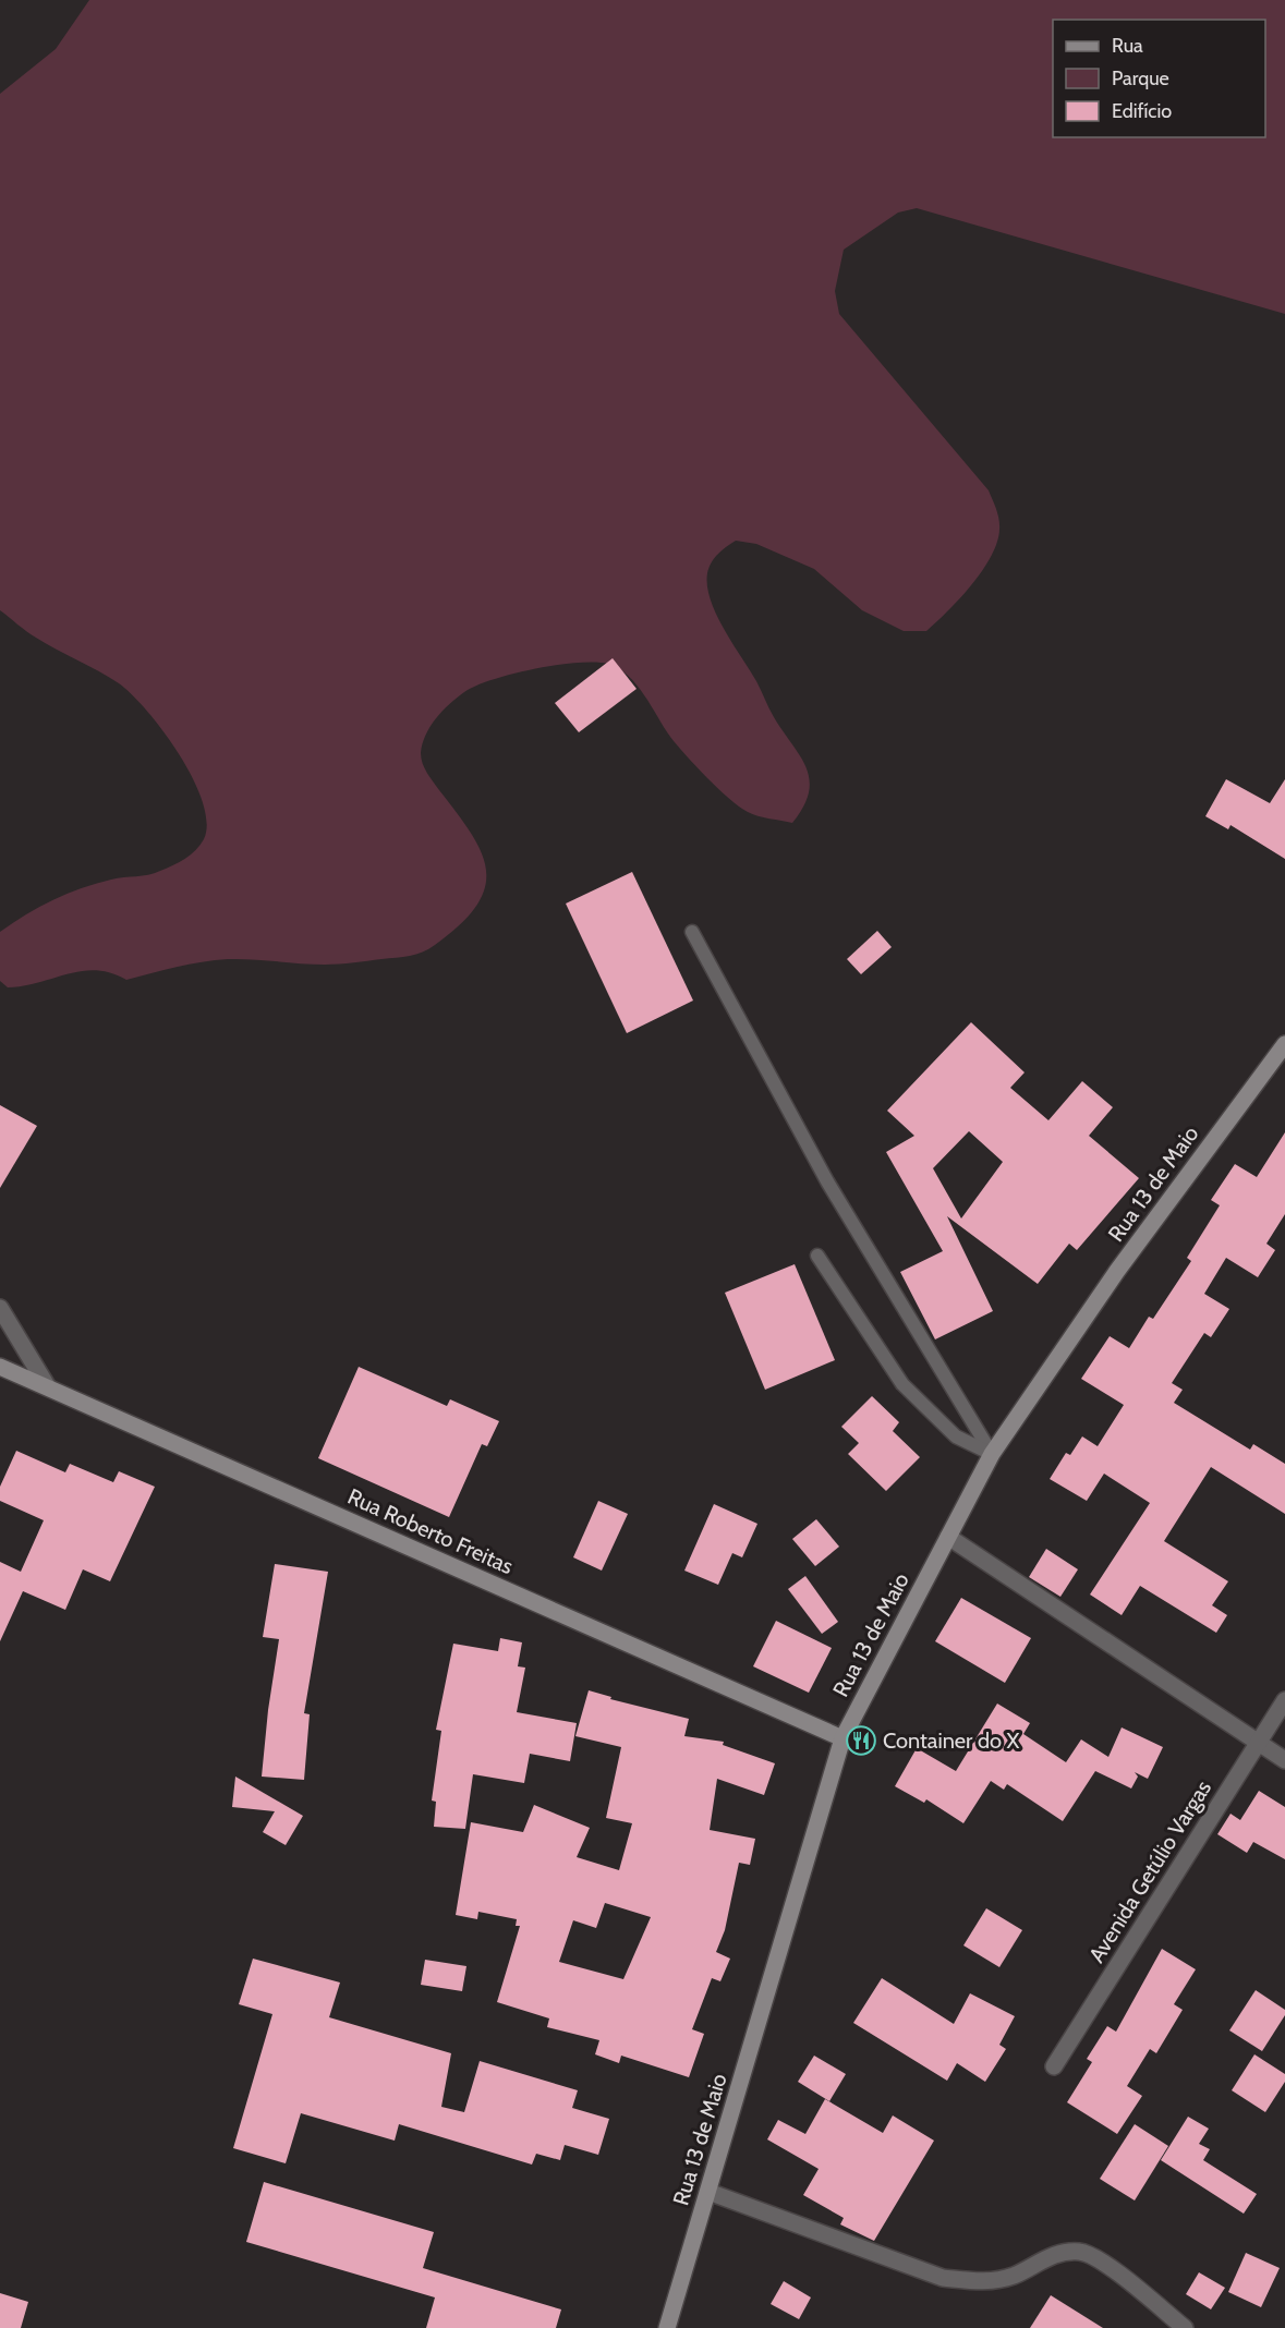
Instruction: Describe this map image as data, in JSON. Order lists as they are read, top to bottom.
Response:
{
  "streets": {
    "main road": ["Rua 13 de Maio", "Rua Roberto Freitas"],
    "street": ["Avenida Getúlio Vargas"]
  },
  "crossings": [
    ["Rua 13 de Maio", "Rua Roberto Freitas"]
  ],
  "places": {
    "restaurant": ["Container do X"]
  },
  "legend": ["Rua", "Parque", "Edifício"]
}
